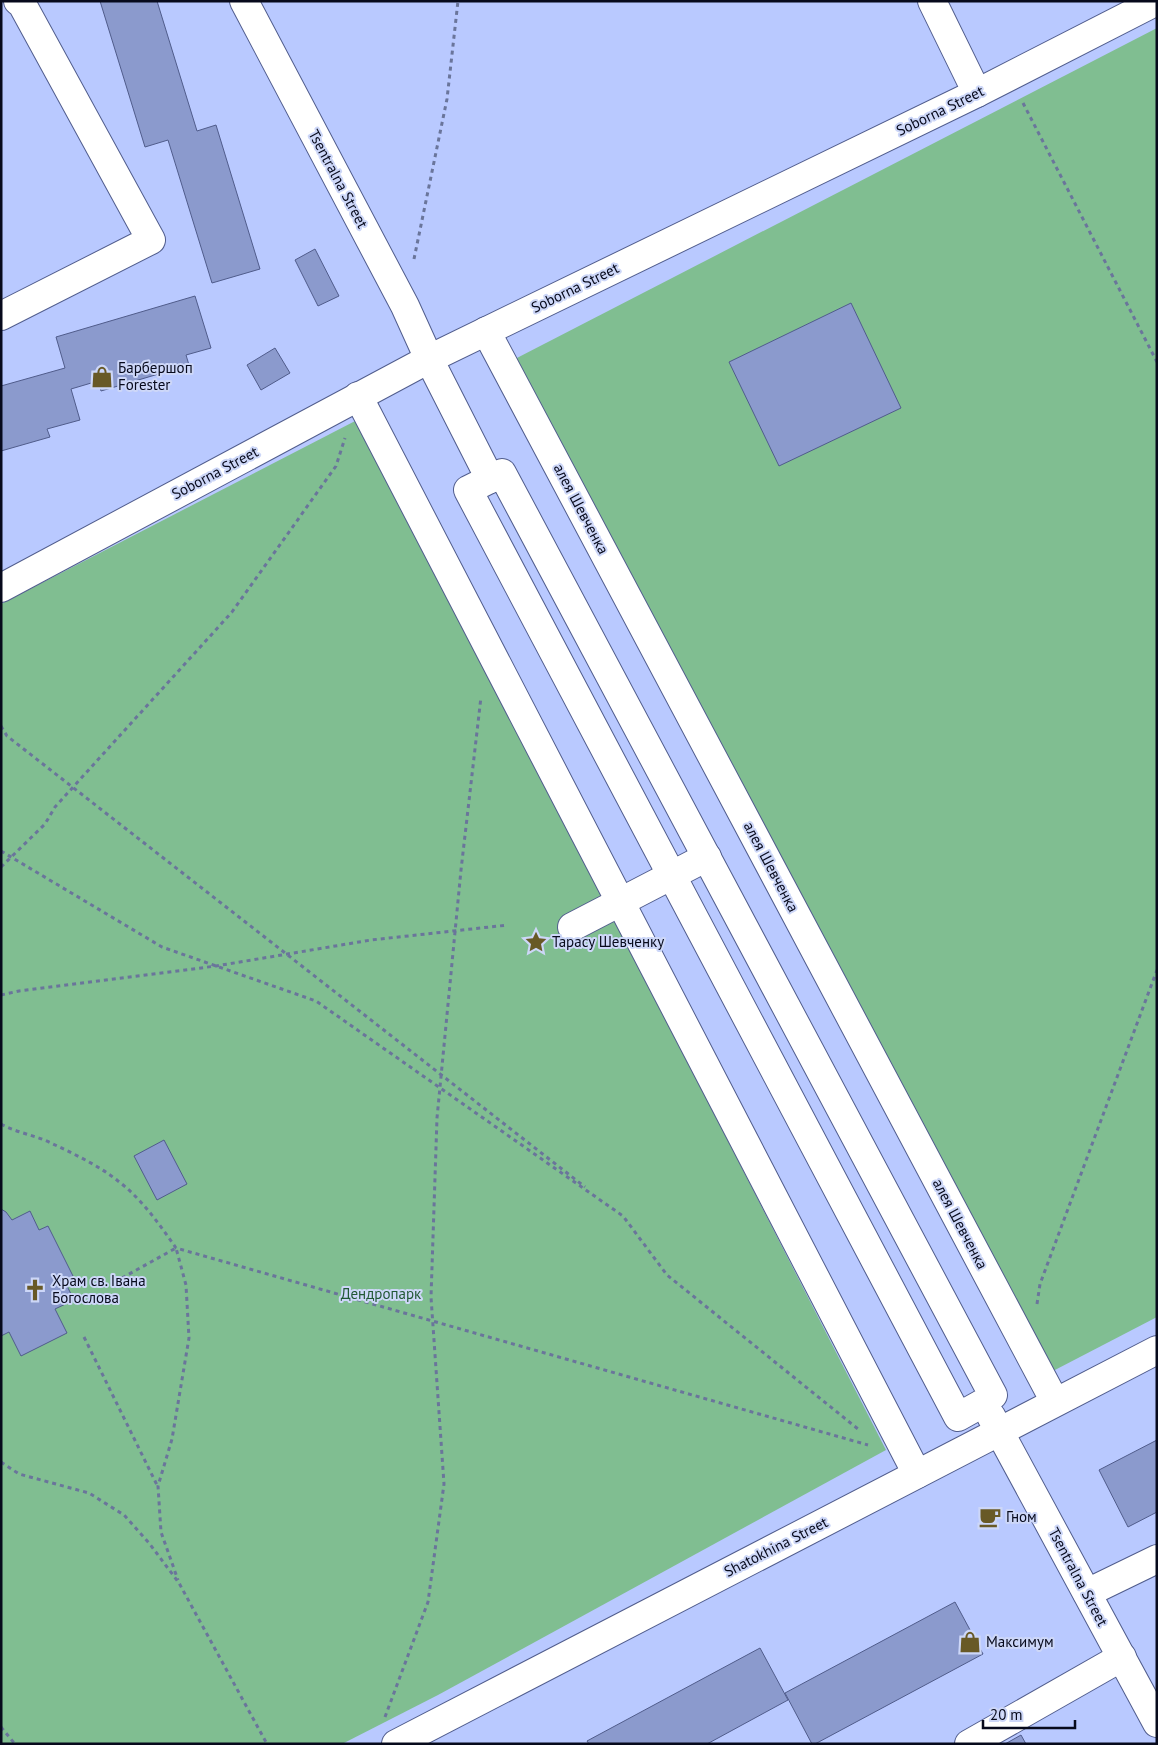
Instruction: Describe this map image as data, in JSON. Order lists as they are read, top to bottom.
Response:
{
  "streets": {
    "street": [
      "Soborna Street",
      "Tsentralna Street",
      "алея Шевченка",
      "Shatokhina Street"
    ]
  },
  "crossings": [
    ["Soborna Street", "Tsentralna Street"],
    ["Soborna Street", "алея Шевченка"],
    ["Tsentralna Street", "Shatokhina Street"],
    ["алея Шевченка", "Shatokhina Street"]
  ],
  "parks": ["Дендропарк"],
  "places": {
    "shop": ["Барбершоп Forester", "Максимум"],
    "place": ["Тарасу Шевченку"],
    "church": ["Храм св. Iвана Богослова"],
    "cafe": ["Гном"]
  },
  "scale_bar": "20 m"
}
